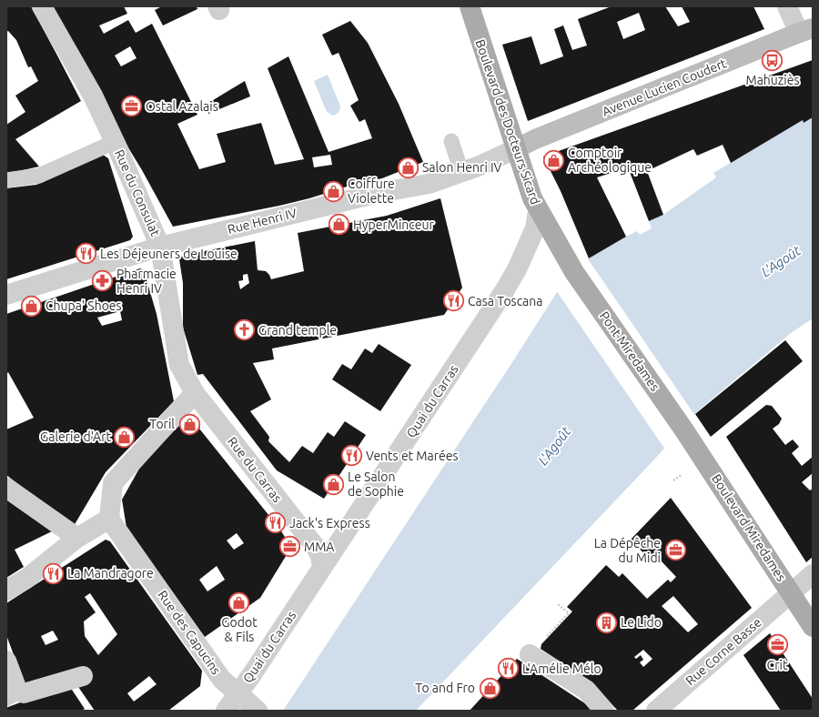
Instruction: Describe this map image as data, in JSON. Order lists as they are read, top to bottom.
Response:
{
  "streets": {
    "main road": [
      "Avenue Lucien Coudert",
      "Boulevard des Docteurs Sicard",
      "Pont Miredames",
      "Boulevard Miredames"
    ],
    "street": [
      "Rue du Consulat",
      "Rue Henri IV",
      "Quai du Carras",
      "Rue du Carras",
      "Rue des Capucins",
      "Rue Corne Basse"
    ]
  },
  "crossings": [
    ["Avenue Lucien Coudert", "Boulevard des Docteurs Sicard"],
    ["Avenue Lucien Coudert", "Rue Henri IV"],
    ["Boulevard des Docteurs Sicard", "Rue Henri IV"],
    ["Boulevard des Docteurs Sicard", "Pont Miredames"],
    ["Boulevard des Docteurs Sicard", "Quai du Carras"],
    ["Rue du Consulat", "Rue Henri IV"],
    ["Rue du Consulat", "Rue du Carras"],
    ["Pont Miredames", "Boulevard Miredames"],
    ["Quai du Carras", "Rue du Carras"],
    ["Quai du Carras", "Rue des Capucins"],
    ["Boulevard Miredames", "Rue Corne Basse"]
  ],
  "water": ["L'Agoût"],
  "places": {
    "bus stop": ["Mahuziès"],
    "office": [
      "Ostal Azalais",
      "MMA",
      "La Dépêche du Midi",
      "Crit"
    ],
    "shop": [
      "Comptoir Archéologique",
      "Salon Henri IV",
      "Coiffure Violette",
      "HyperMinceur",
      "Chupa' Shoes",
      "Toril",
      "Galerie d'Art",
      "Le Salon de Sophie",
      "Godot & Fils",
      "To and Fro"
    ],
    "restaurant": [
      "Les Déjeuners de Louise",
      "Casa Toscana",
      "Vents et Marées",
      "Jack's Express",
      "La Mandragore",
      "L'Amélie Mélo"
    ],
    "pharmacy": ["Pharmacie Henri IV"],
    "church": ["Grand temple"],
    "building": ["Le Lido"]
  }
}
